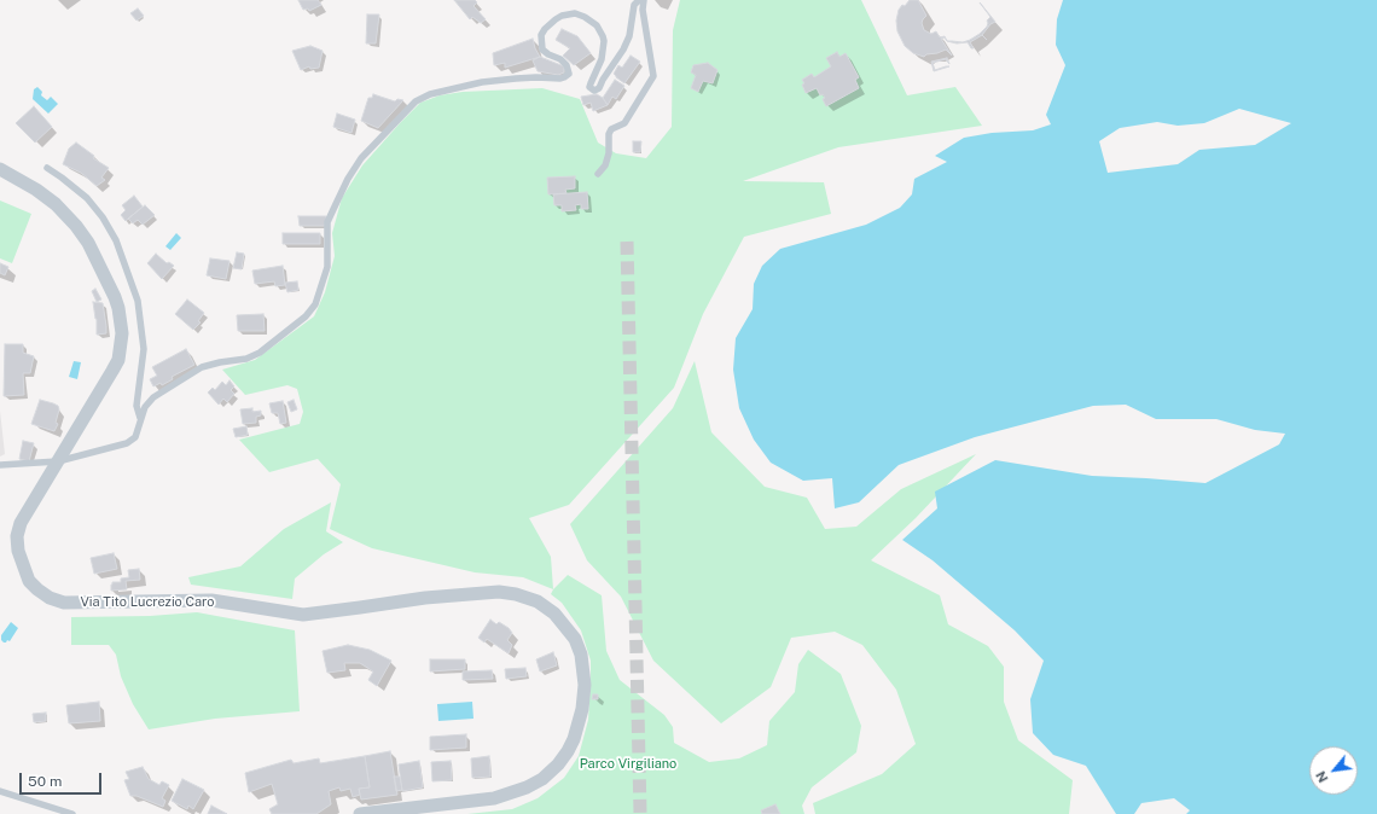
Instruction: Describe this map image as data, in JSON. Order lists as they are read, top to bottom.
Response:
{
  "streets": {
    "street": ["Via Tito Lucrezio Caro"]
  },
  "parks": ["Parco Virgiliano"],
  "scale_bar": "50 m",
  "north": "bottom left"
}
